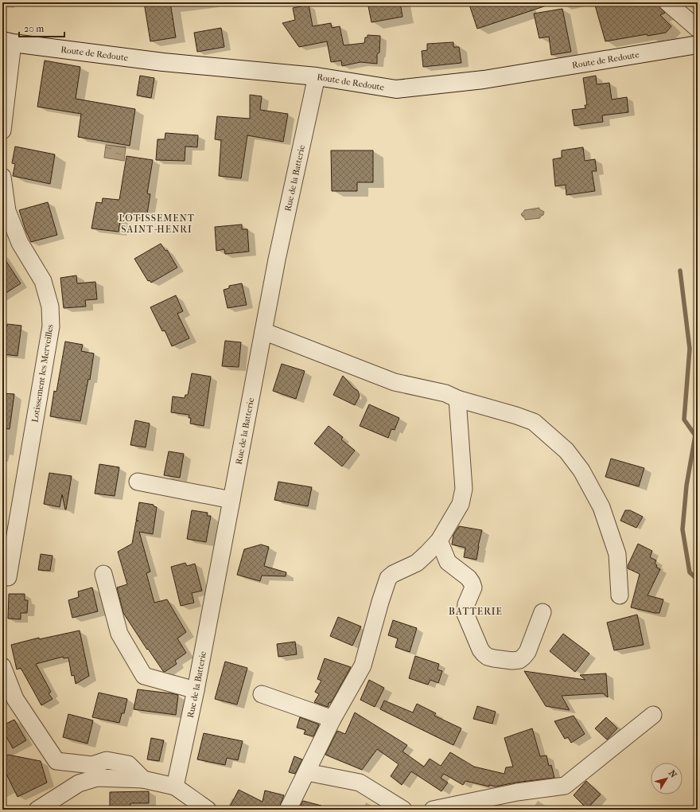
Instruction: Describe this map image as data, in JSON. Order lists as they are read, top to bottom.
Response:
{
  "streets": {
    "main road": ["Route de Redoute"],
    "street": ["Rue de la Batterie", "Lotissement les Merveilles"]
  },
  "crossings": [
    ["Route de Redoute", "Rue de la Batterie"]
  ],
  "districts": ["LOTISSEMENT SAINT-HENRI", "BATTERIE"],
  "scale_bar": "20 m",
  "north": "top right"
}
